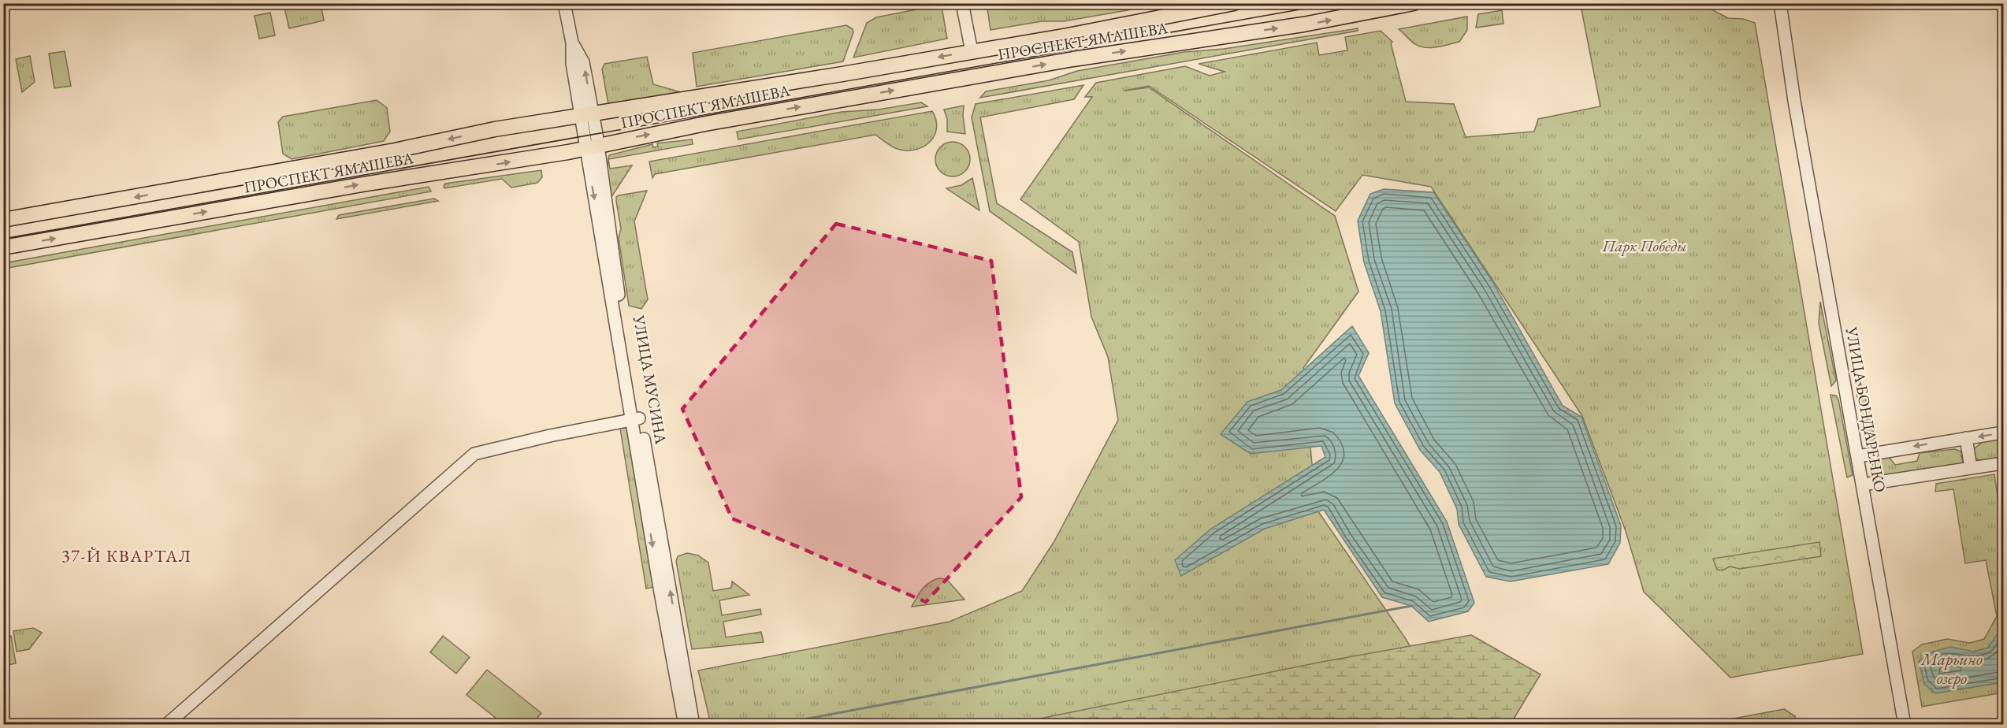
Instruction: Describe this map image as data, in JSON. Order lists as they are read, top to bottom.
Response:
{
  "streets": {
    "main road": ["ПРОСПЕКТ ЯМАШЕВА"],
    "street": ["УЛИЦА МУСИНА", "УЛИЦА БОНДАРЕНКО"]
  },
  "crossings": [
    ["ПРОСПЕКТ ЯМАШЕВА", "УЛИЦА МУСИНА"]
  ],
  "districts": ["37-Й КВАРТАЛ"],
  "water": ["Марьино озеро"],
  "parks": ["Парк Победы"]
}
